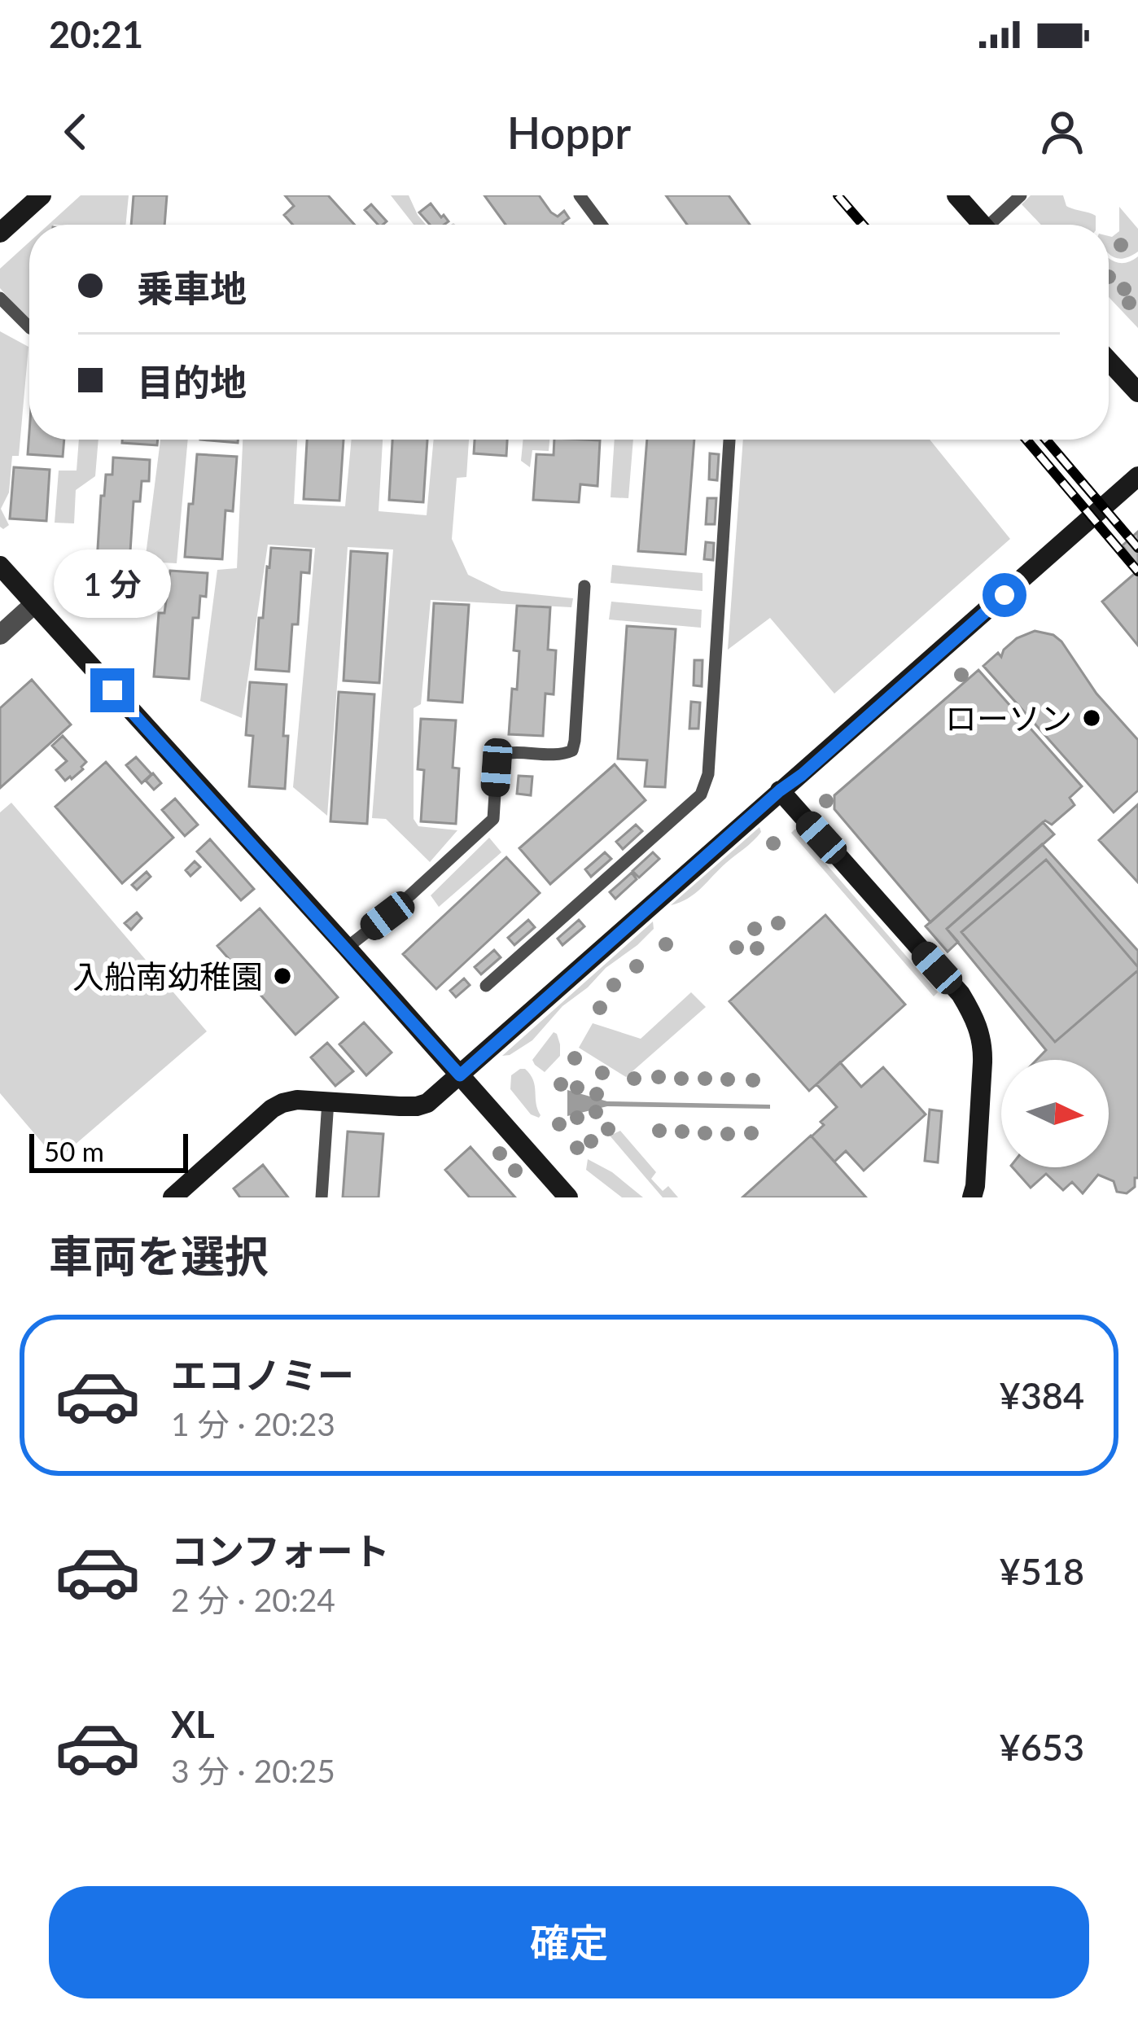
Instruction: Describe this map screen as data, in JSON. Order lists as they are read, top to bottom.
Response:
{
  "places": ["ローソン", "入船南幼稚園"],
  "scale_bar": "50 m",
  "north": "right",
  "page": {
    "status": "20:21",
    "header": "Hoppr",
    "banner": ["乗車地", "目的地"],
    "bubble": "1 分",
    "scale": "50 m",
    "heading": "車両を選択",
    "list": [
      {
        "name": "エコノミー",
        "note": "1 分 · 20:23",
        "value": "¥384"
      },
      {
        "name": "コンフォート",
        "note": "2 分 · 20:24",
        "value": "¥518"
      },
      {
        "name": "XL",
        "note": "3 分 · 20:25",
        "value": "¥653"
      }
    ],
    "buttons": "確定"
  }
}
